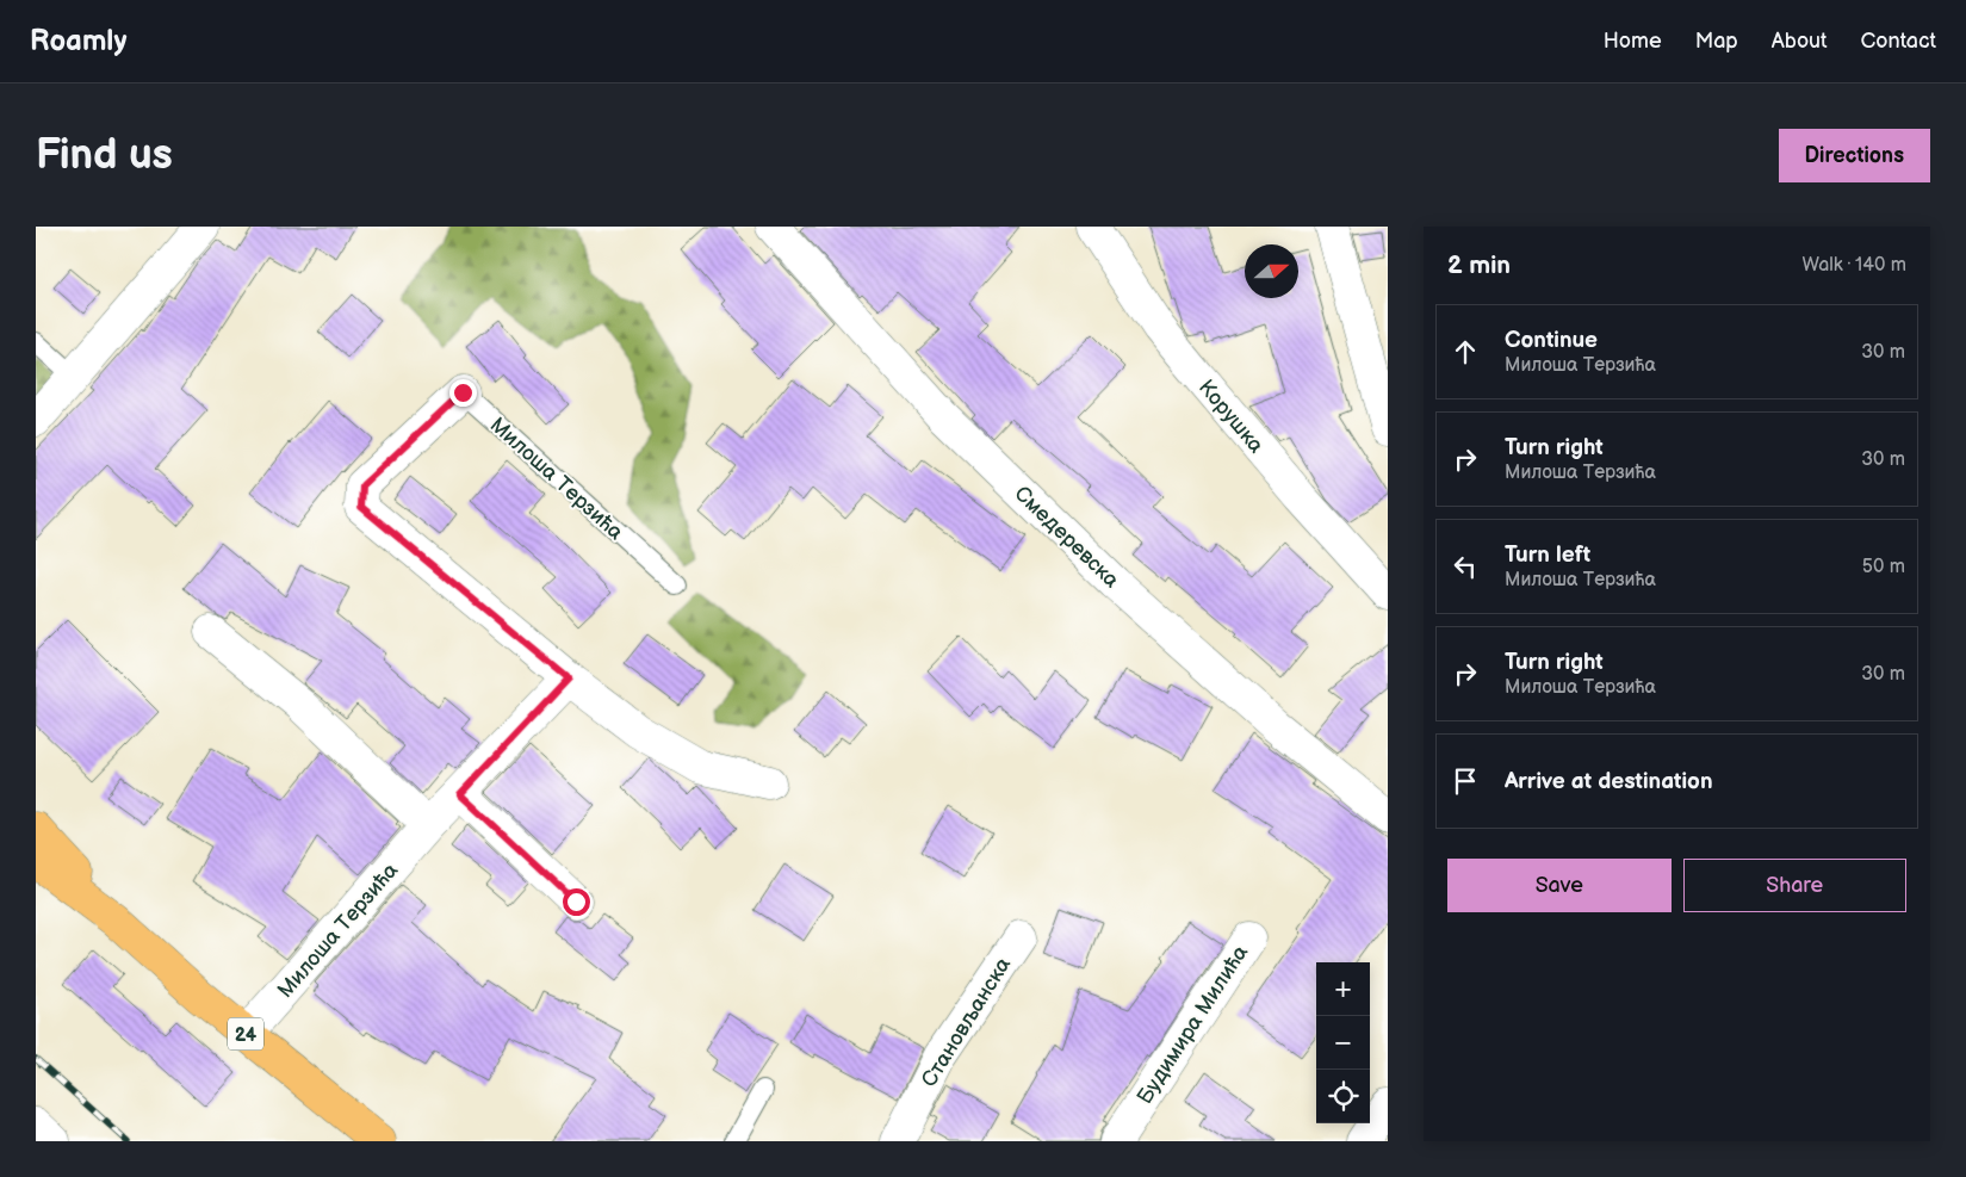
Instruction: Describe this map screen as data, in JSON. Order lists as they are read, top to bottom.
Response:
{
  "streets": {
    "main road": ["24"],
    "street": [
      "Корушка",
      "Милоша Терзића",
      "Смедеревска",
      "Становљанска",
      "Будимира Милића"
    ]
  },
  "crossings": [
    ["Милоша Терзића", "24"]
  ],
  "north": "right",
  "page": {
    "header": "Roamly",
    "nav": [
      "Home",
      "Map",
      "About",
      "Contact"
    ],
    "buttons": [
      "Directions",
      ["Save", "Share"]
    ],
    "title": "Find us",
    "heading": ["2 min", "Walk · 140 m"],
    "list": [
      ["Continue", "Милоша Терзића", "30 m"],
      ["Turn right", "Милоша Терзића", "30 m"],
      ["Turn left", "Милоша Терзића", "50 m"],
      ["Turn right", "Милоша Терзића", "30 m"],
      "Arrive at destination"
    ],
    "map_buttons": ["+", "−"]
  }
}
